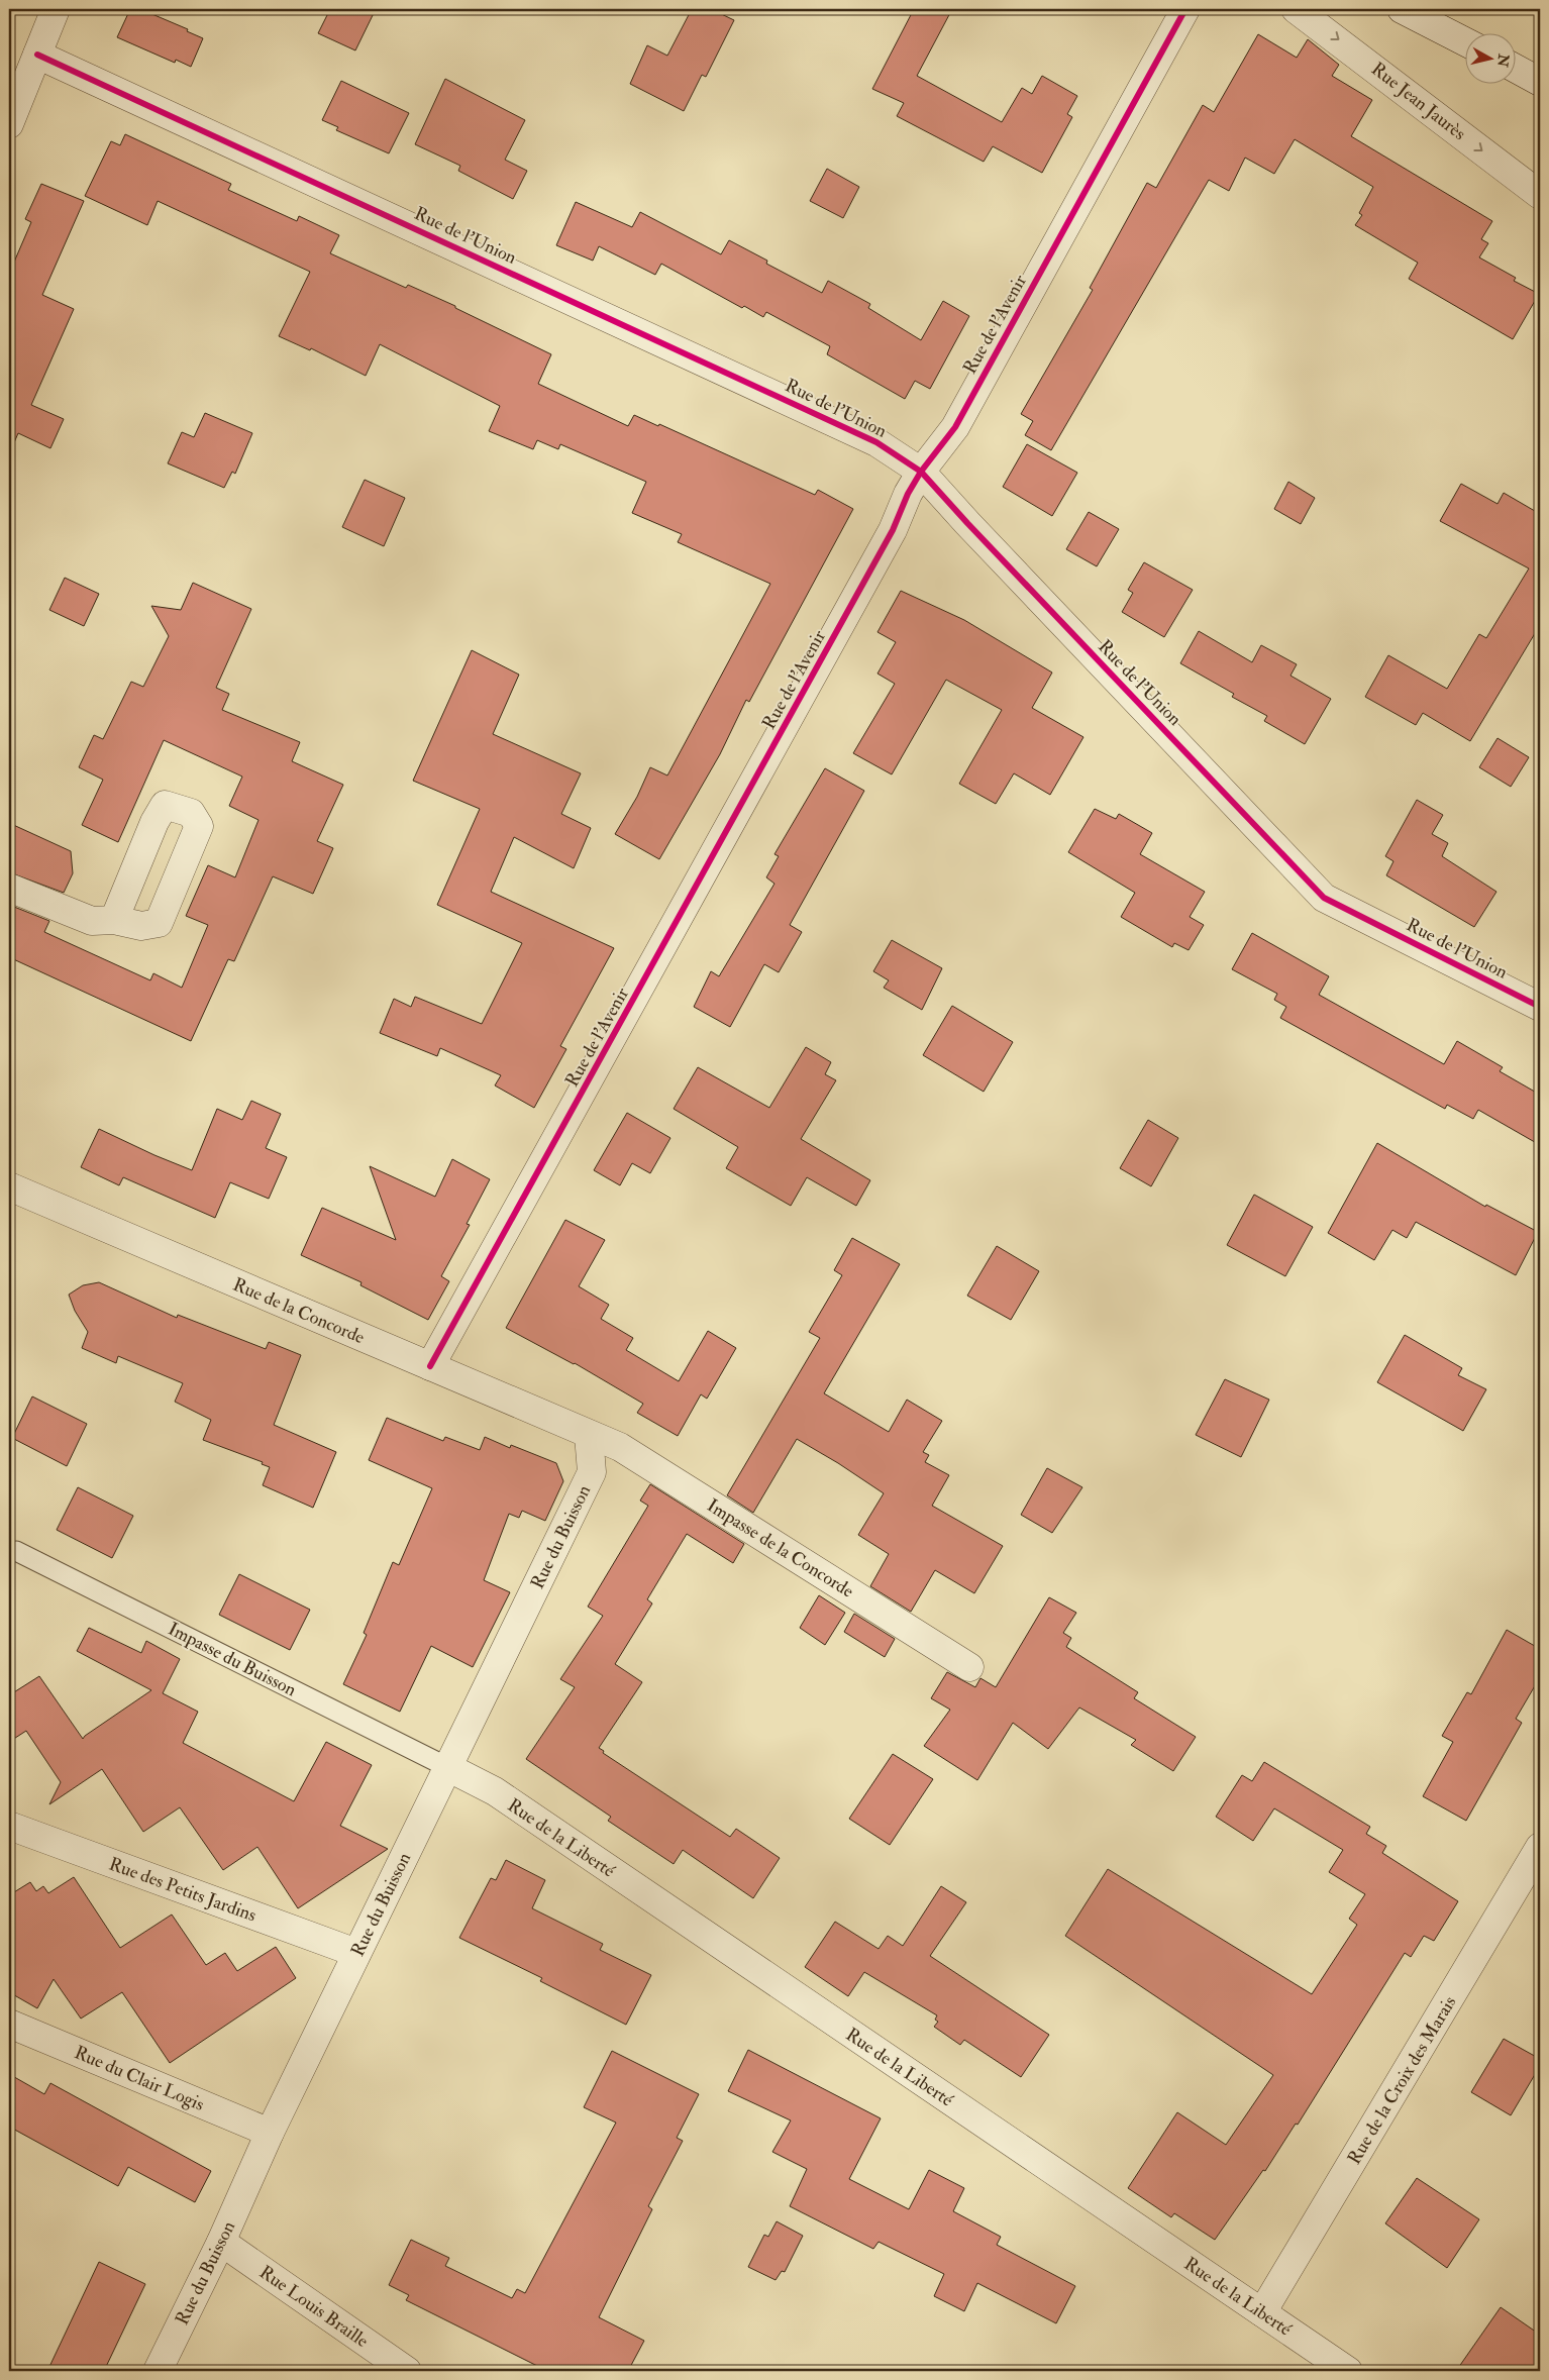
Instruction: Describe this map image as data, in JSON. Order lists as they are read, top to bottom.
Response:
{
  "streets": {
    "street": [
      "Rue Jean Jaurès",
      "Rue de l'Union",
      "Rue de l'Avenir",
      "Rue de la Concorde",
      "Rue du Buisson",
      "Impasse de la Concorde",
      "Rue de la Liberté",
      "Rue des Petits Jardins",
      "Rue du Clair Logis",
      "Rue de la Croix des Marais",
      "Rue Louis Braille"
    ],
    "lane": ["Impasse du Buisson"]
  },
  "crossings": [
    ["Rue de l'Union", "Rue de l'Avenir"],
    ["Rue de l'Avenir", "Rue de la Concorde"],
    ["Rue de la Concorde", "Rue du Buisson"],
    ["Rue de la Concorde", "Impasse de la Concorde"],
    ["Rue du Buisson", "Impasse de la Concorde"],
    ["Rue du Buisson", "Impasse du Buisson"],
    ["Rue du Buisson", "Rue de la Liberté"],
    ["Rue du Buisson", "Rue des Petits Jardins"],
    ["Rue du Buisson", "Rue du Clair Logis"],
    ["Rue du Buisson", "Rue Louis Braille"],
    ["Impasse du Buisson", "Rue de la Liberté"],
    ["Rue de la Liberté", "Rue de la Croix des Marais"]
  ],
  "north": "right"
}
